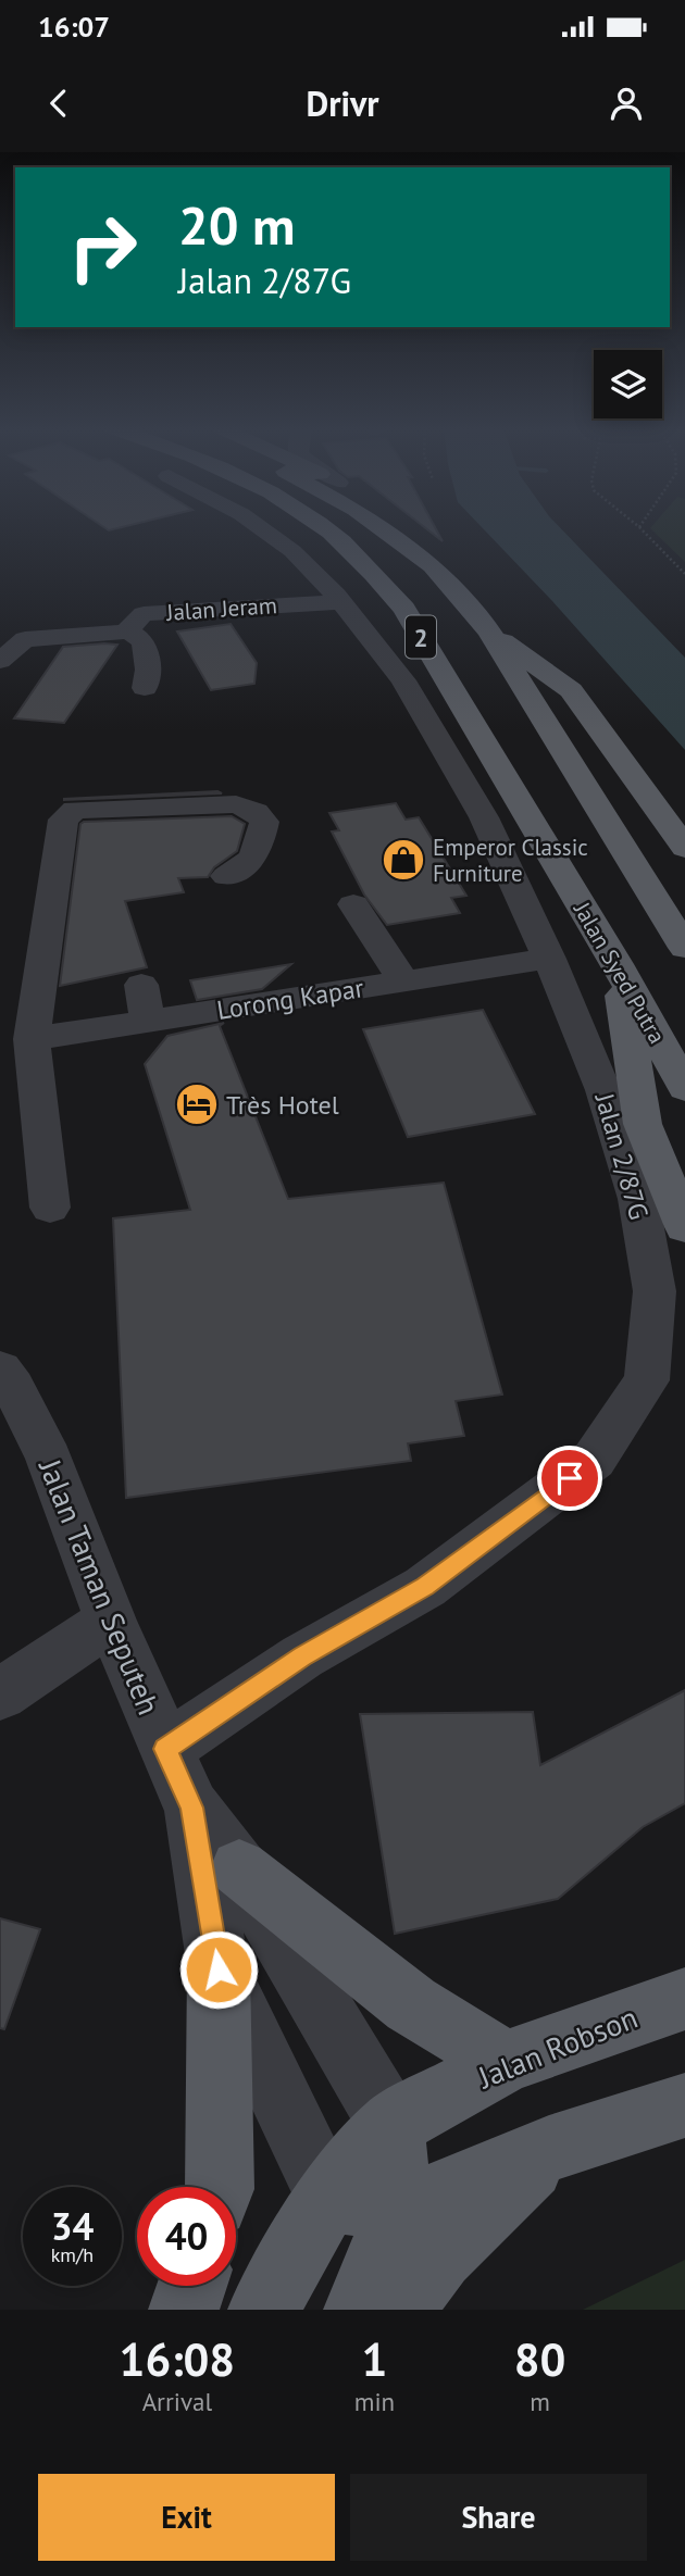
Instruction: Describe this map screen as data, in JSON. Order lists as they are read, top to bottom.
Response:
{
  "streets": {
    "main road": ["2", "Jalan Syed Putra", "Jalan Robson"],
    "street": [
      "Jalan Jeram",
      "Lorong Kapar",
      "Jalan 2/87G",
      "Jalan Taman Seputeh"
    ]
  },
  "crossings": [
    ["Jalan Jeram", "Jalan 2/87G"],
    ["Lorong Kapar", "Jalan 2/87G"],
    ["Jalan 2/87G", "Jalan Taman Seputeh"],
    ["Jalan Taman Seputeh", "Jalan Robson"]
  ],
  "places": {
    "shop": ["Emperor Classic Furniture"],
    "hotel": ["Très Hotel"]
  },
  "page": {
    "status": "16:07",
    "header": "Drivr",
    "turn": ["20 m", "Jalan 2/87G"],
    "speed": "34 km/h",
    "limit": "40",
    "eta": [
      "16:08",
      "Arrival",
      "1",
      "min",
      "80",
      "m"
    ],
    "buttons": ["Exit", "Share"]
  }
}
